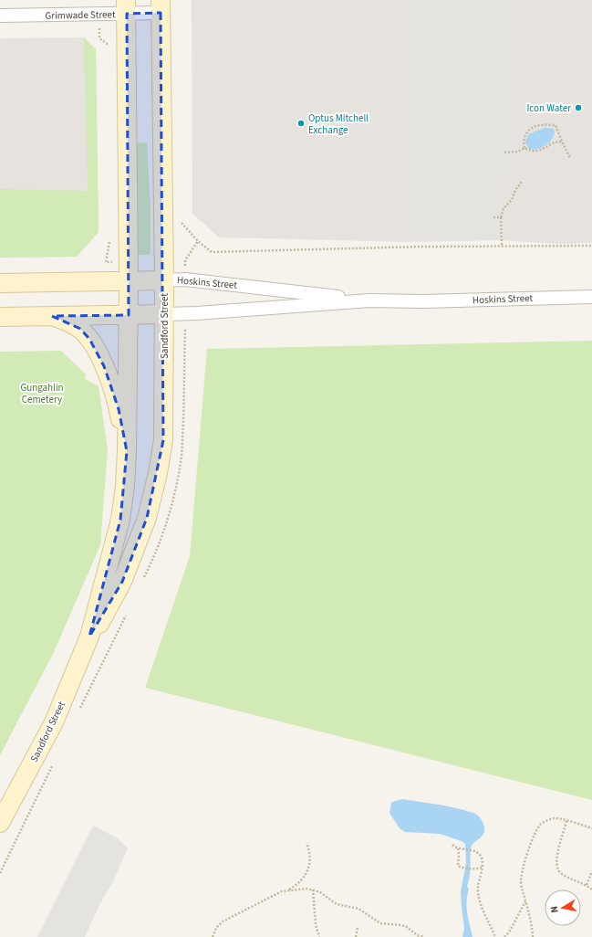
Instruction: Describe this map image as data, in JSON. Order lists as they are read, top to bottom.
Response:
{
  "streets": {
    "main road": ["Hoskins Street", "Sandford Street"],
    "street": ["Grimwade Street"]
  },
  "crossings": [
    ["Grimwade Street", "Sandford Street"],
    ["Hoskins Street", "Sandford Street"]
  ],
  "parks": ["Gungahlin Cemetery"],
  "places": ["Icon Water", "Optus Mitchell Exchange"],
  "north": "left"
}
